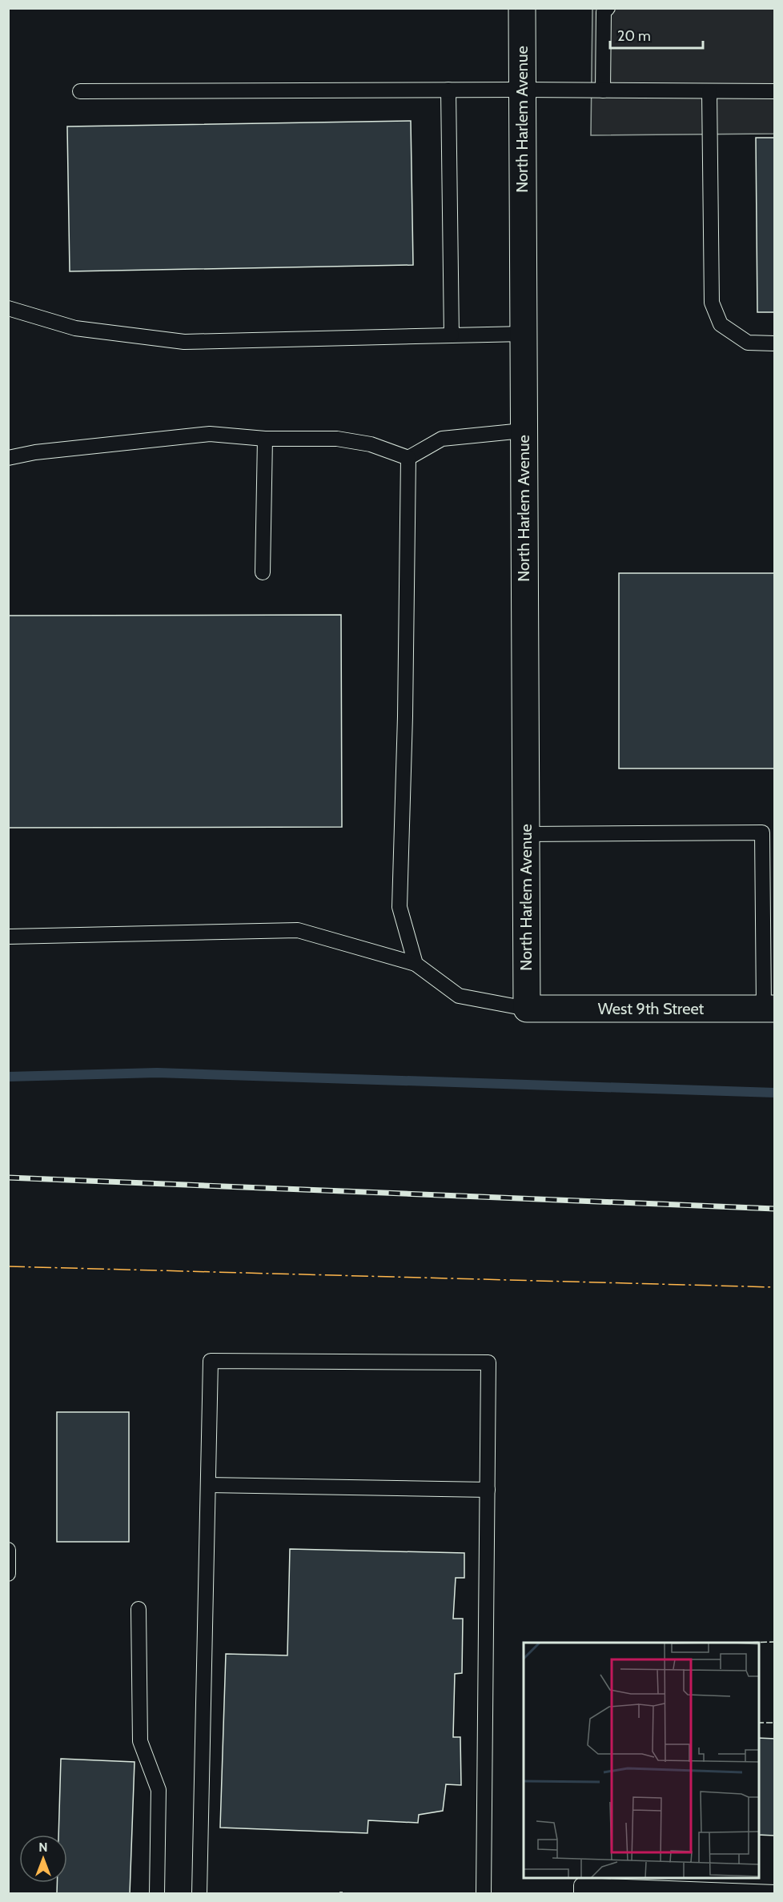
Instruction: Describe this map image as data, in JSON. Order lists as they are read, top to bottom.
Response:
{
  "streets": {
    "street": ["North Harlem Avenue", "West 9th Street"]
  },
  "crossings": [
    ["North Harlem Avenue", "West 9th Street"]
  ],
  "scale_bar": "20 m",
  "north": "top"
}
